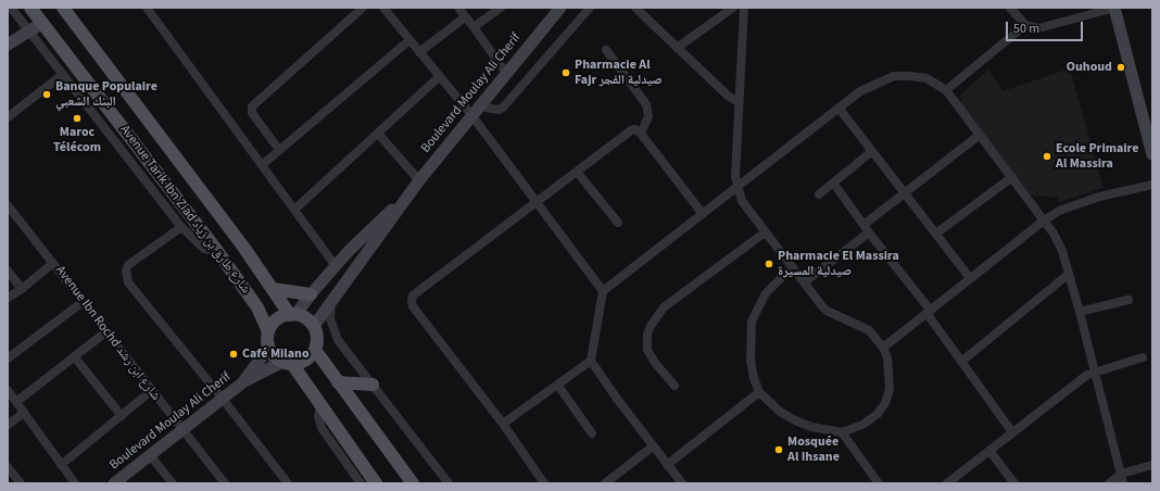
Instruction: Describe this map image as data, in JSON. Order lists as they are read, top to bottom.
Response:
{
  "streets": {
    "main road": ["Boulevard Moulay Ali Cherif", "Avenue Tarik Ibn Ziad شارع طارق بن زياد"],
    "street": ["Avenue Ibn Rochd شارع ابن رشد"]
  },
  "crossings": [
    ["Boulevard Moulay Ali Cherif", "Avenue Tarik Ibn Ziad شارع طارق بن زياد"],
    ["Boulevard Moulay Ali Cherif", "Avenue Ibn Rochd شارع ابن رشد"]
  ],
  "places": [
    "Ouhoud",
    "Pharmacie Al Fajr صيدلية الفجر",
    "Banque Populaire البنك الشعبي",
    "Maroc Télécom",
    "Ecole Primaire Al Massira",
    "Pharmacie El Massira صيدلية المسيرة",
    "Café Milano",
    "Mosquée Al Ihsane"
  ],
  "scale_bar": "50 m"
}
